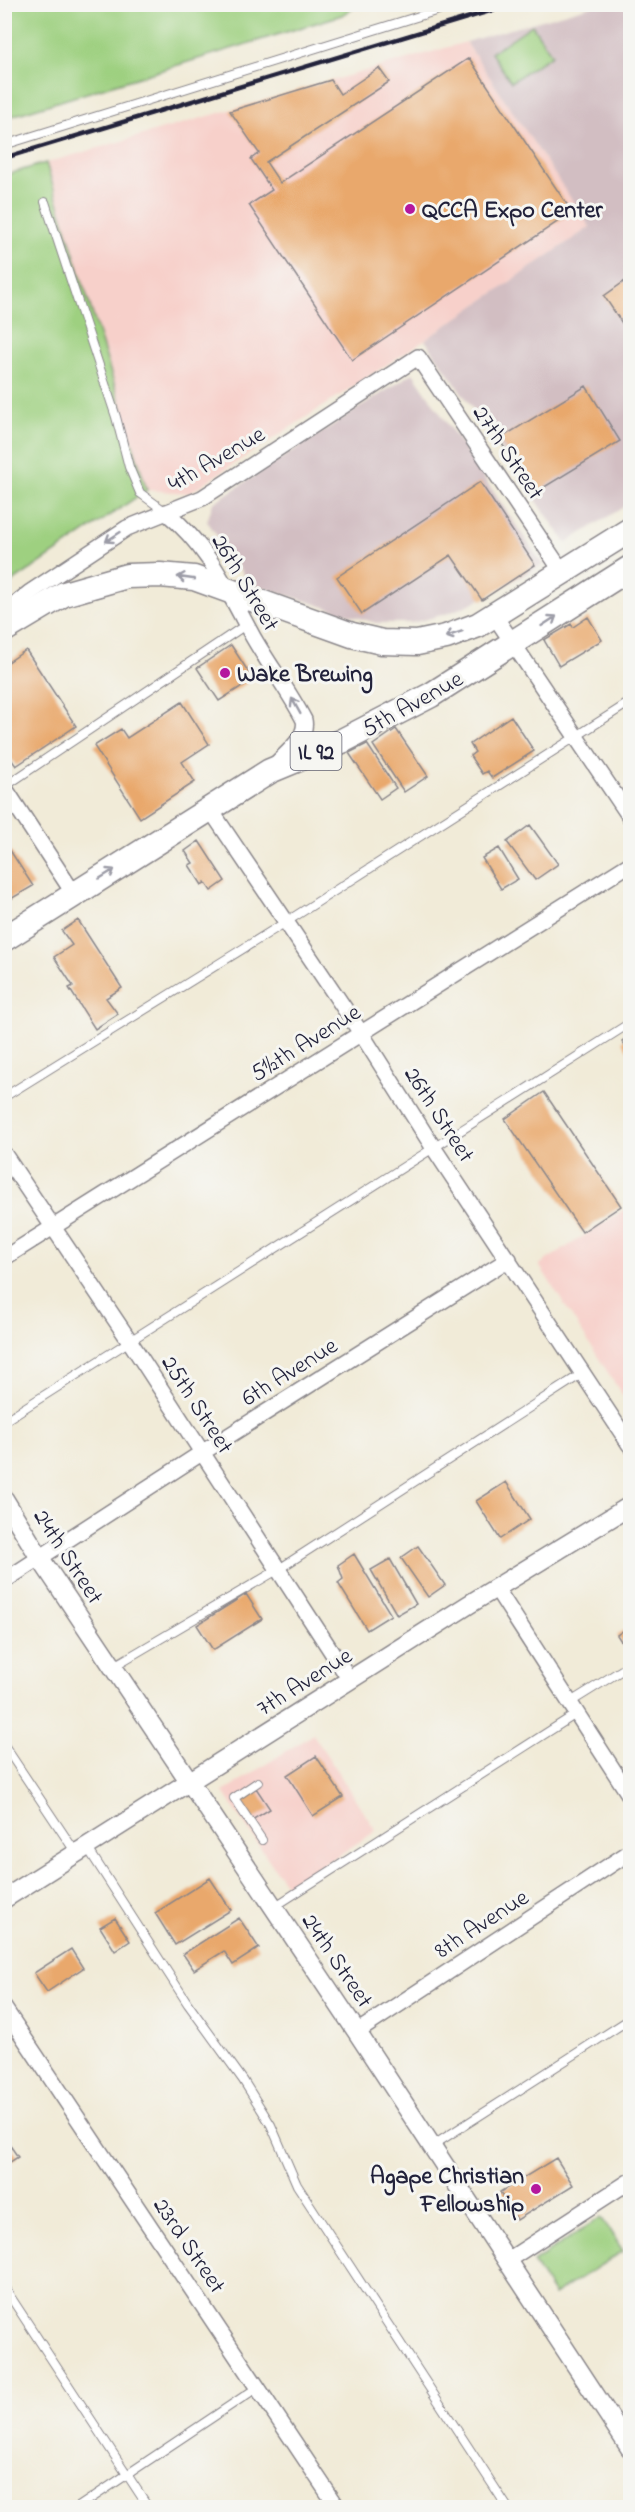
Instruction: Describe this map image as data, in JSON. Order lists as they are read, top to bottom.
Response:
{
  "streets": {
    "main road": ["5th Avenue", "IL 92"],
    "street": [
      "27th Street",
      "4th Avenue",
      "26th Street",
      "5½th Avenue",
      "6th Avenue",
      "25th Street",
      "24th Street",
      "7th Avenue",
      "8th Avenue",
      "23rd Street"
    ]
  },
  "crossings": [
    ["27th Street", "4th Avenue"],
    ["27th Street", "5th Avenue"],
    ["4th Avenue", "26th Street"],
    ["26th Street", "5th Avenue"],
    ["26th Street", "5½th Avenue"],
    ["26th Street", "6th Avenue"],
    ["5½th Avenue", "25th Street"],
    ["6th Avenue", "25th Street"],
    ["6th Avenue", "24th Street"],
    ["25th Street", "7th Avenue"],
    ["24th Street", "7th Avenue"],
    ["24th Street", "8th Avenue"]
  ],
  "one_way": ["4th Avenue"],
  "places": ["QCCA Expo Center", "Wake Brewing", "Agape Christian Fellowship"]
}
